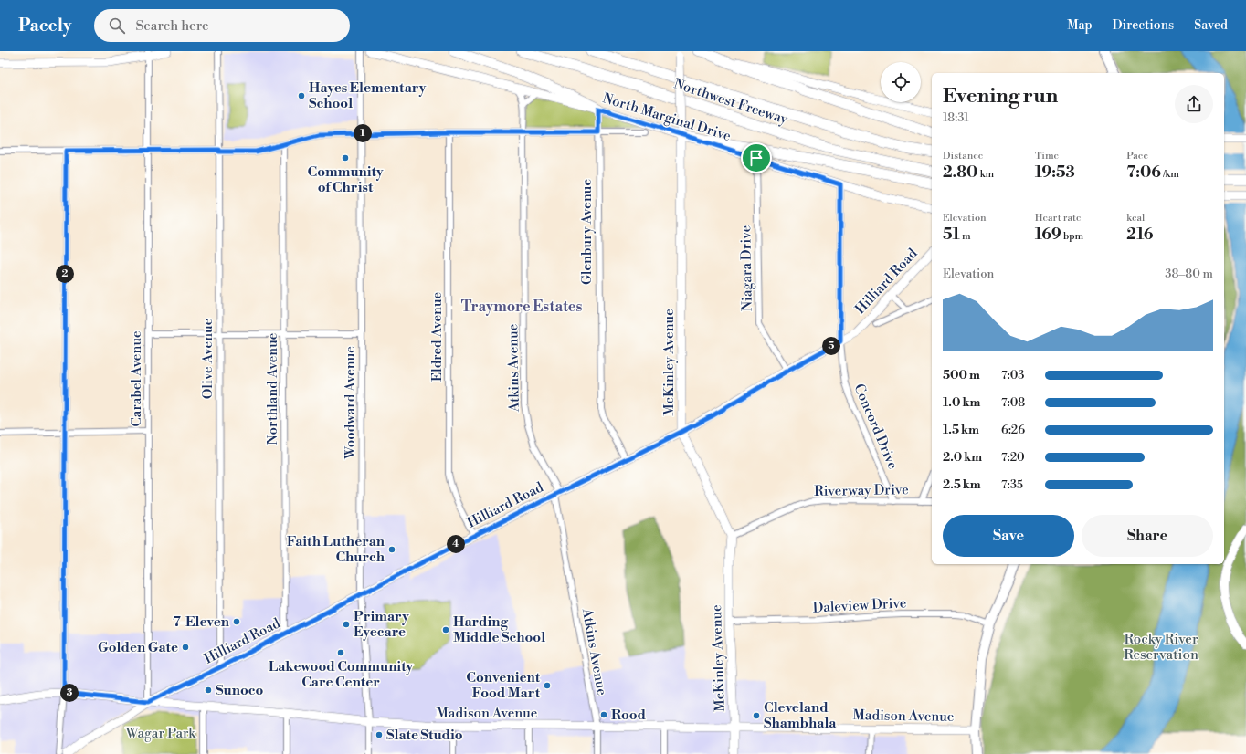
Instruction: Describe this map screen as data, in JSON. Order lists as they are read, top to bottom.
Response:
{
  "streets": {
    "highway": ["Northwest Freeway"],
    "main road": [
      "North Marginal Drive",
      "Hilliard Road",
      "McKinley Avenue",
      "Madison Avenue"
    ],
    "street": [
      "Glenbury Avenue",
      "Niagara Drive",
      "Eldred Avenue",
      "Olive Avenue",
      "Atkins Avenue",
      "Carabel Avenue",
      "Northland Avenue",
      "Woodward Avenue",
      "Concord Drive",
      "Riverway Drive",
      "Daleview Drive"
    ]
  },
  "crossings": [
    ["North Marginal Drive", "Glenbury Avenue"],
    ["North Marginal Drive", "Niagara Drive"],
    ["North Marginal Drive", "McKinley Avenue"],
    ["North Marginal Drive", "Atkins Avenue"],
    ["North Marginal Drive", "Concord Drive"],
    ["Glenbury Avenue", "Hilliard Road"],
    ["Niagara Drive", "Hilliard Road"],
    ["Hilliard Road", "Eldred Avenue"],
    ["Hilliard Road", "Olive Avenue"],
    ["Hilliard Road", "McKinley Avenue"],
    ["Hilliard Road", "Atkins Avenue"],
    ["Hilliard Road", "Carabel Avenue"],
    ["Hilliard Road", "Northland Avenue"],
    ["Hilliard Road", "Woodward Avenue"],
    ["Hilliard Road", "Concord Drive"],
    ["Hilliard Road", "Madison Avenue"],
    ["McKinley Avenue", "Riverway Drive"],
    ["McKinley Avenue", "Daleview Drive"],
    ["McKinley Avenue", "Madison Avenue"],
    ["Atkins Avenue", "Madison Avenue"],
    ["Carabel Avenue", "Madison Avenue"],
    ["Woodward Avenue", "Madison Avenue"],
    ["Concord Drive", "Riverway Drive"]
  ],
  "districts": ["Traymore Estates"],
  "parks": ["Rocky River Reservation", "Wagar Park"],
  "places": [
    "Hayes Elementary School",
    "Community of Christ",
    "Faith Lutheran Church",
    "7-Eleven",
    "Primary Eyecare",
    "Harding Middle School",
    "Golden Gate",
    "Lakewood Community Care Center",
    "Convenient Food Mart",
    "Sunoco",
    "Rood",
    "Cleveland Shambhala",
    "Slate Studio"
  ],
  "page": {
    "header": "Pacely",
    "search": "Search here",
    "nav": ["Map", "Directions", "Saved"],
    "heading": ["Evening run", "18:31"],
    "pins": [
      "1",
      "2",
      "5",
      "4",
      "3"
    ],
    "stats": [
      ["Distance", "2.80 km"],
      ["Time", "19:53"],
      ["Pace", "7:06 /km"],
      ["Elevation", "51 m"],
      ["Heart rate", "169 bpm"],
      ["kcal", "216"]
    ],
    "chart": ["Elevation", "38–80 m"],
    "list": [
      {
        "name": "500 m",
        "note": "7:03"
      },
      {
        "name": "1.0 km",
        "note": "7:08"
      },
      {
        "name": "1.5 km",
        "note": "6:26"
      },
      {
        "name": "2.0 km",
        "note": "7:20"
      },
      {
        "name": "2.5 km",
        "note": "7:35"
      }
    ],
    "buttons": ["Save", "Share"]
  }
}
